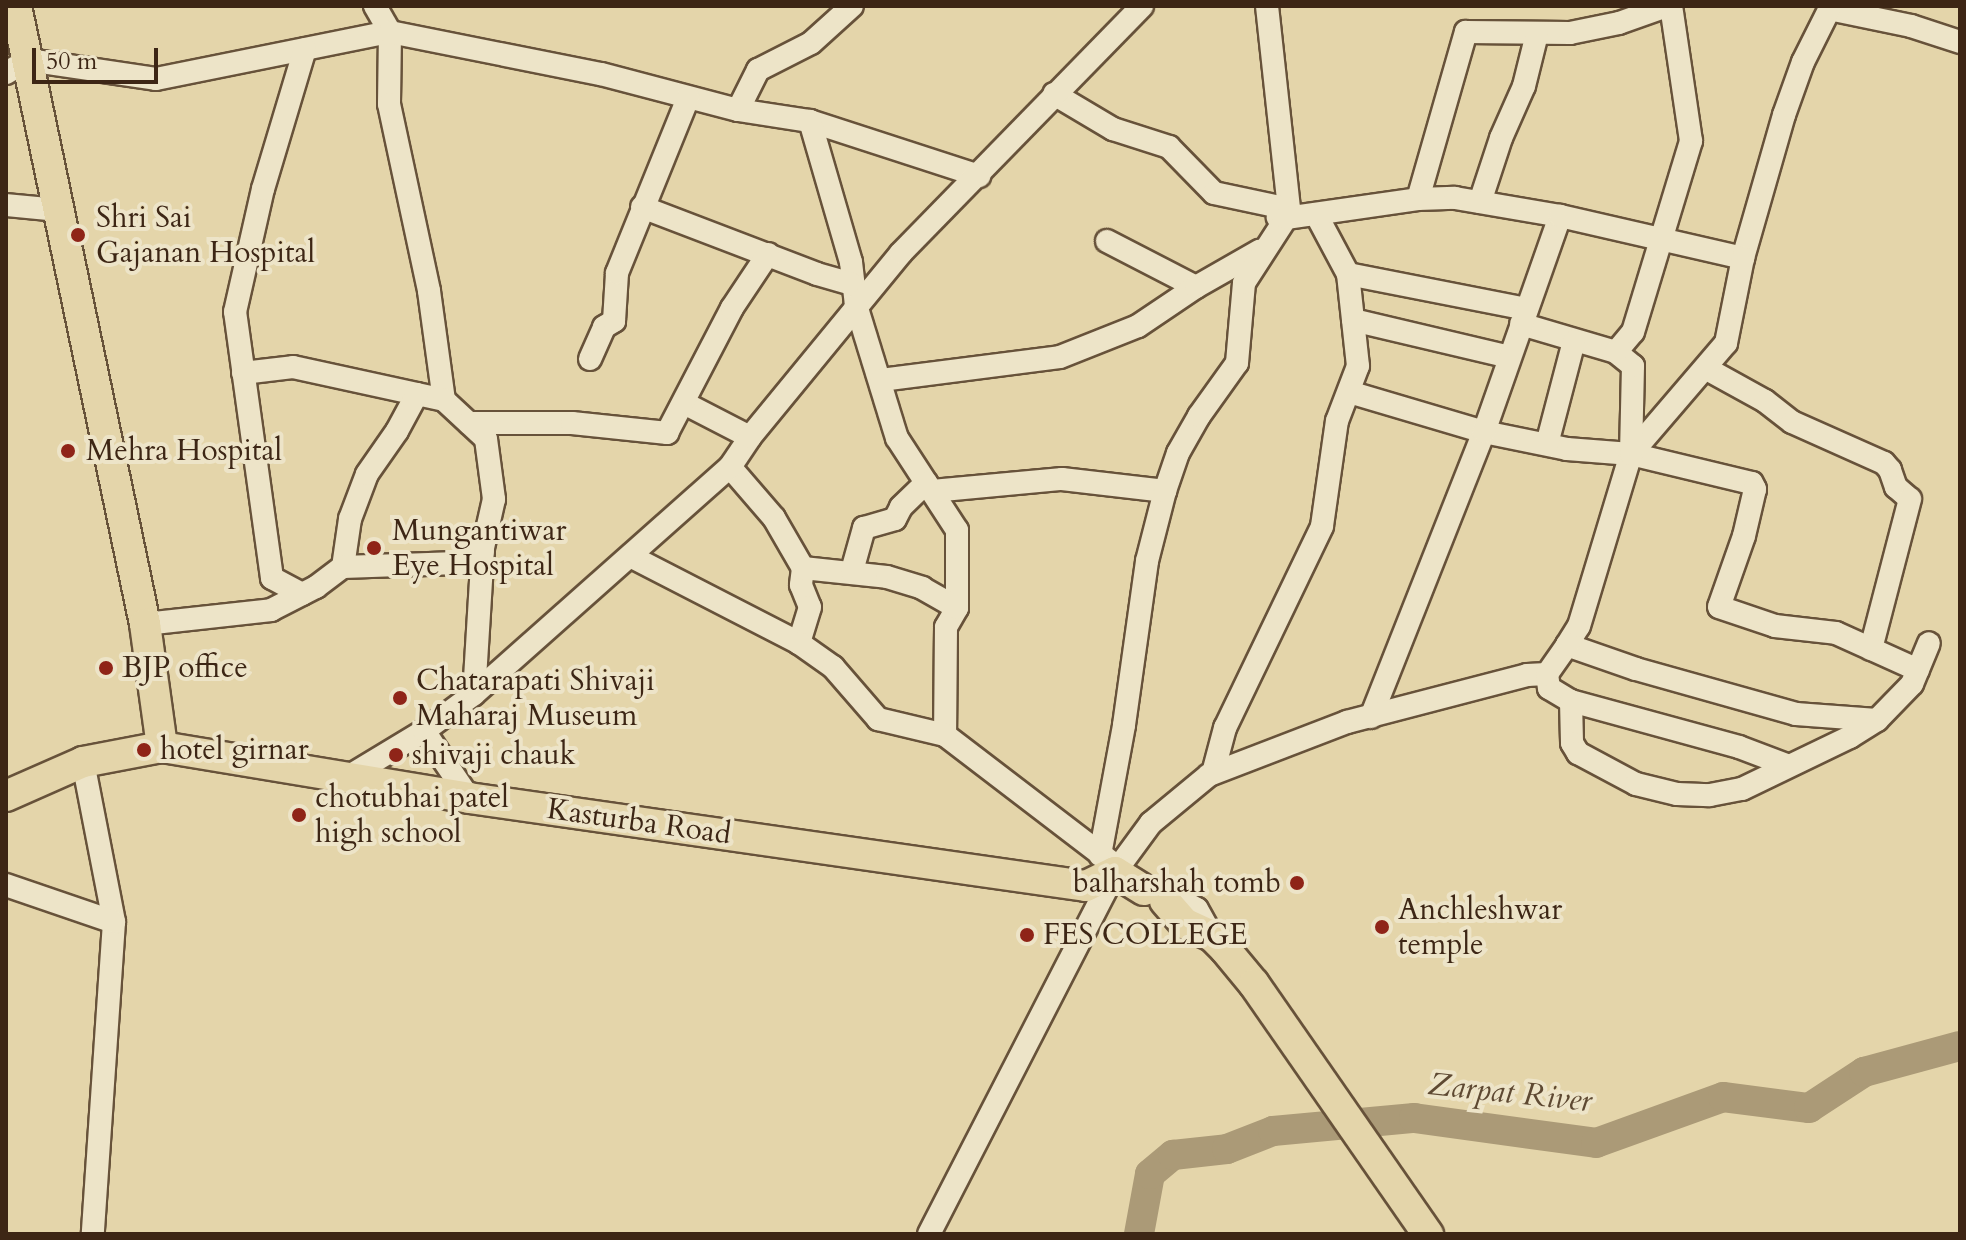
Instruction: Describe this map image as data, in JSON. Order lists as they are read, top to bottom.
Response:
{
  "streets": {
    "main road": ["Kasturba Road"]
  },
  "water": ["Zarpat River"],
  "places": [
    "Shri Sai Gajanan Hospital",
    "Mehra Hospital",
    "Mungantiwar Eye Hospital",
    "BJP office",
    "Chatarapati Shivaji Maharaj Museum",
    "hotel girnar",
    "shivaji chauk",
    "chotubhai patel high school",
    "balharshah tomb",
    "Anchleshwar temple",
    "FES COLLEGE"
  ],
  "scale_bar": "50 m"
}
